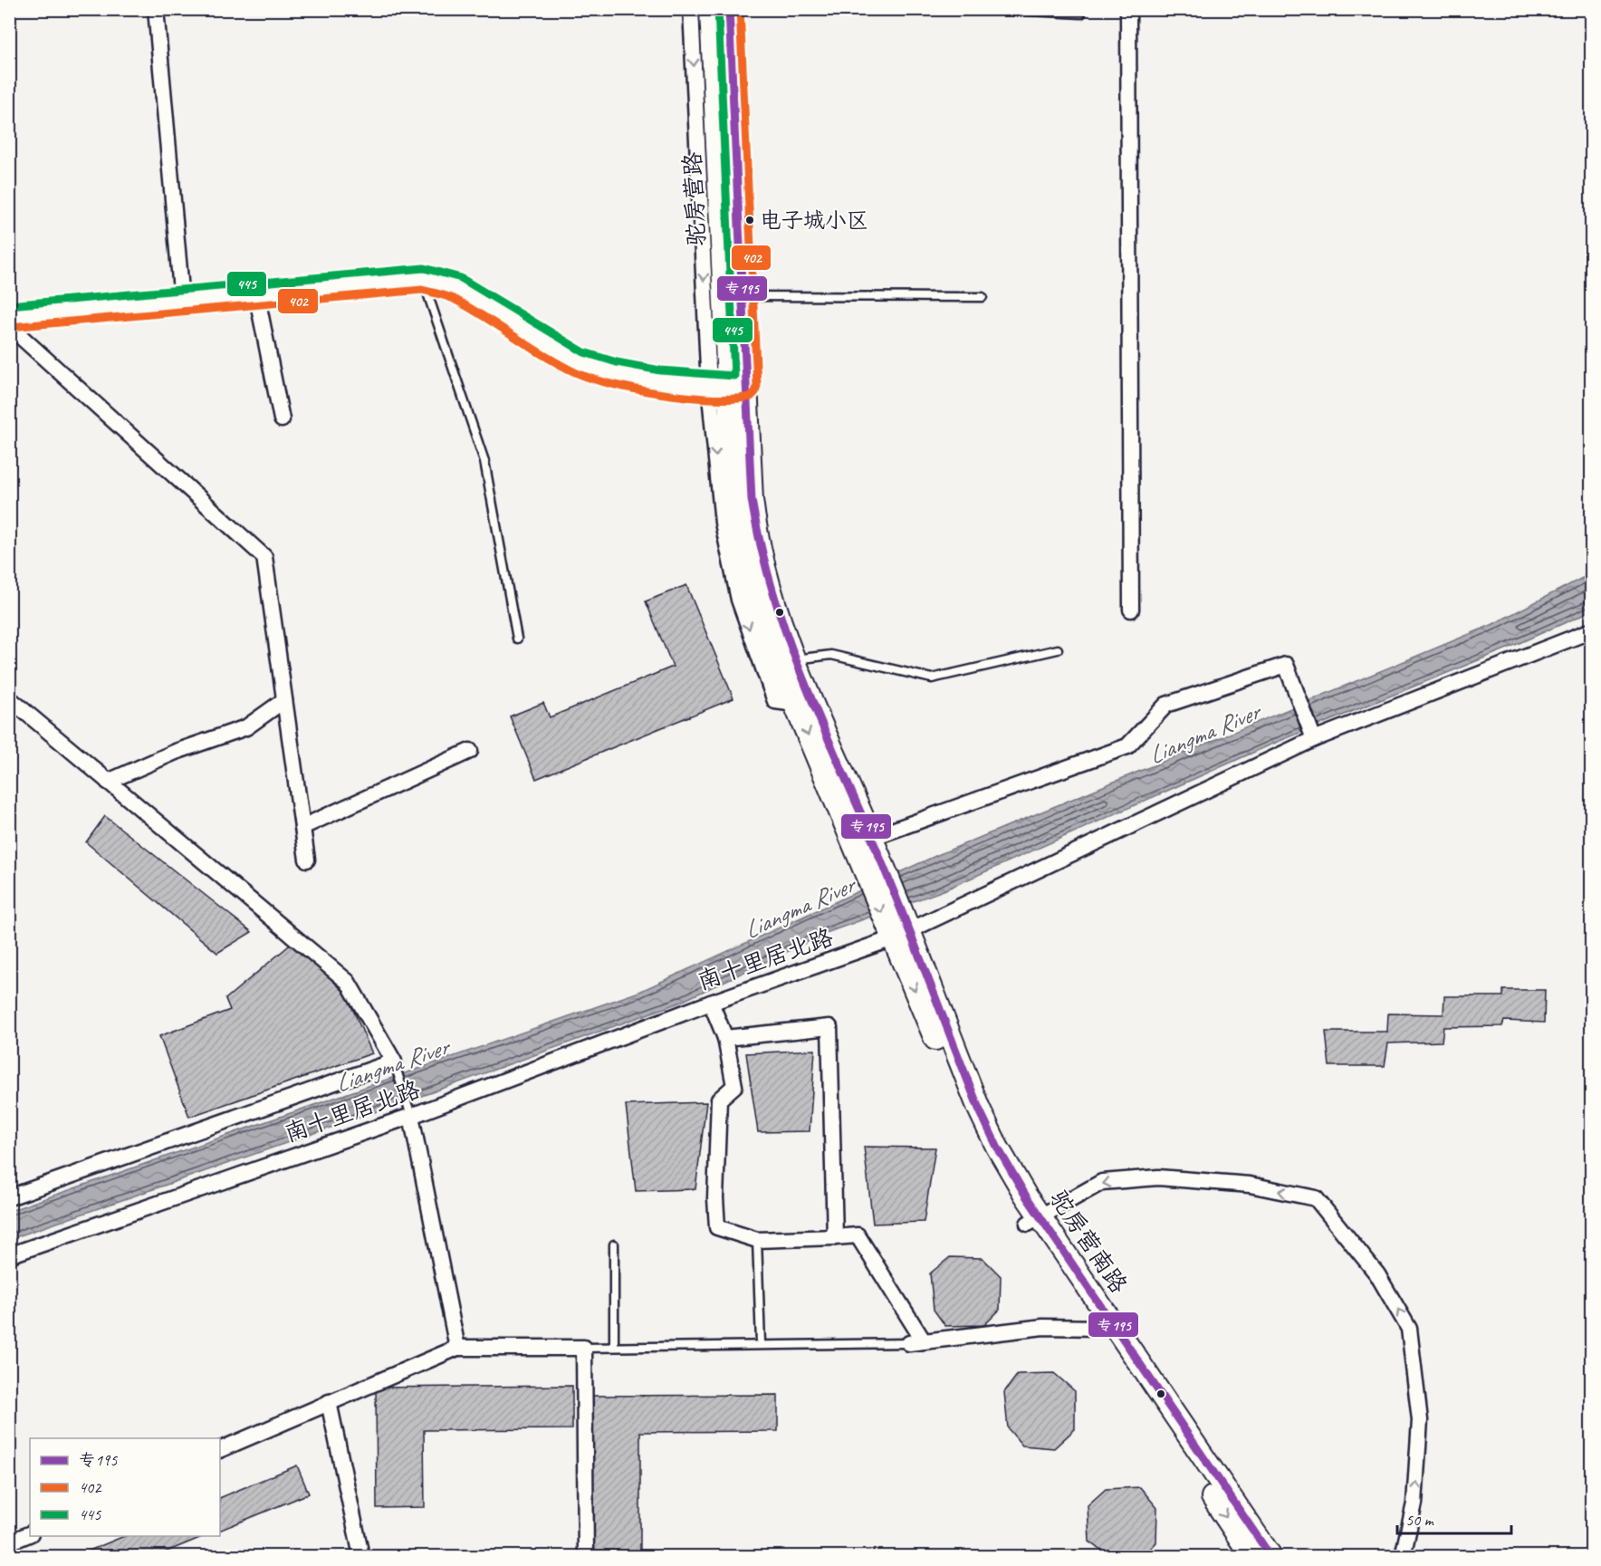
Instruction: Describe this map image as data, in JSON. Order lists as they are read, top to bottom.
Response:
{
  "streets": {
    "street": ["驼房营路", "南十里居北路", "驼房营南路"]
  },
  "crossings": [
    ["南十里居北路", "驼房营南路"]
  ],
  "water": ["Liangma River"],
  "places": ["电子城小区"],
  "lines": ["transit line 专195", "transit line 402", "transit line 445"],
  "legend": ["专195", "402", "445"],
  "scale_bar": "50 m"
}
